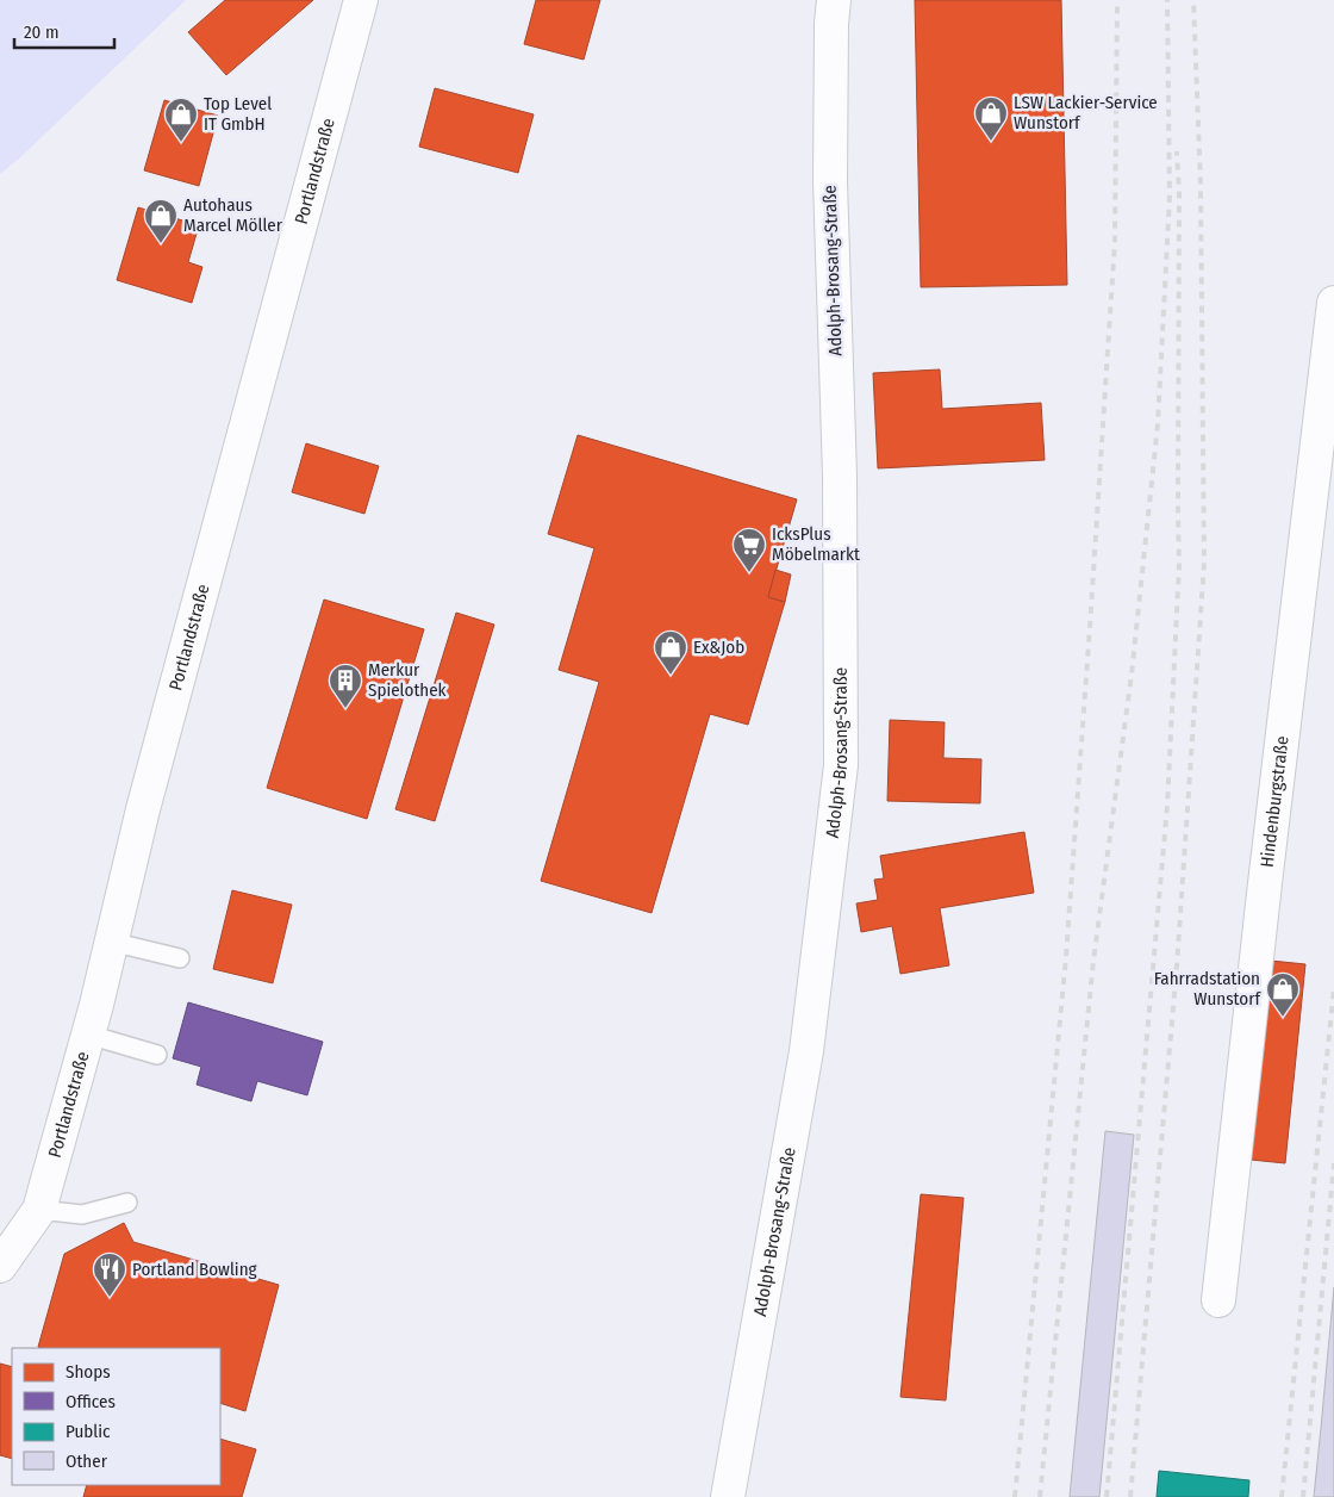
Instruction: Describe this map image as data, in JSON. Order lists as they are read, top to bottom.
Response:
{
  "streets": {
    "street": ["Portlandstraße", "Adolph-Brosang-Straße", "Hindenburgstraße"]
  },
  "places": {
    "shop": [
      "LSW Lackier-Service Wunstorf",
      "Top Level IT GmbH",
      "Autohaus Marcel Möller",
      "Ex&Job",
      "Fahrradstation Wunstorf"
    ],
    "supermarket": ["IcksPlus Möbelmarkt"],
    "building": ["Merkur Spielothek"],
    "restaurant": ["Portland Bowling"]
  },
  "legend": [
    "Shops",
    "Offices",
    "Public",
    "Other"
  ],
  "scale_bar": "20 m"
}
